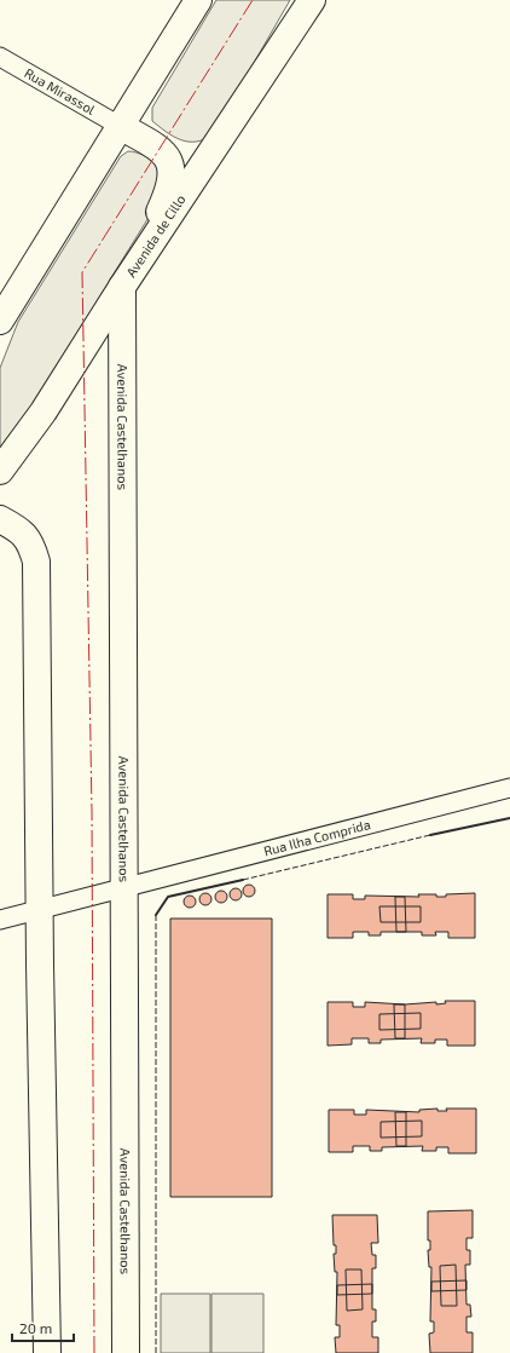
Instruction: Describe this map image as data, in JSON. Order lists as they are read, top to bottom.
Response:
{
  "streets": {
    "main road": ["Avenida de Cillo", "Avenida Castelhanos"],
    "street": ["Rua Mirassol", "Rua Ilha Comprida"]
  },
  "crossings": [
    ["Avenida de Cillo", "Avenida Castelhanos"],
    ["Avenida Castelhanos", "Rua Ilha Comprida"]
  ],
  "scale_bar": "20 m"
}
